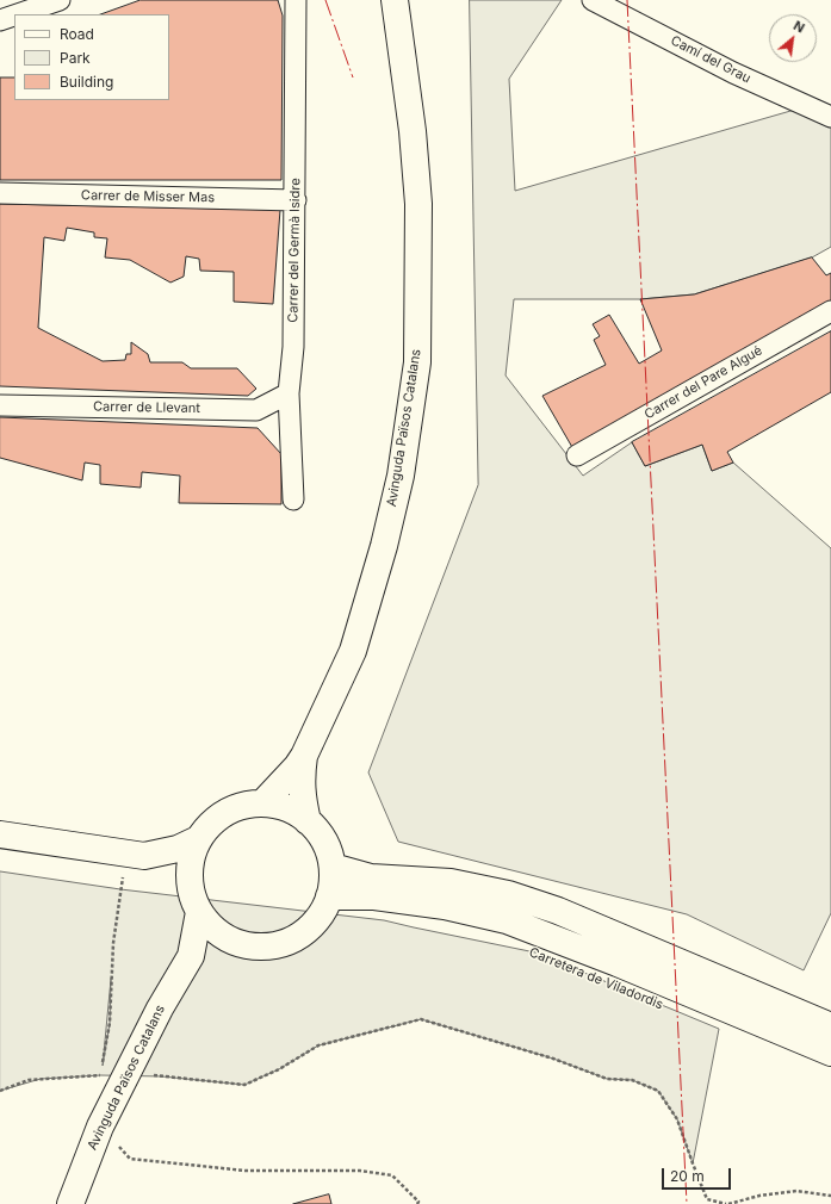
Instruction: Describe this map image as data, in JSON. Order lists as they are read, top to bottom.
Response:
{
  "streets": {
    "street": [
      "Camí del Grau",
      "Carrer de Misser Mas",
      "Carrer del Germà Isidre",
      "Carrer del Pare Algué",
      "Carrer de Llevant",
      "Avinguda Països Catalans",
      "Carretera de Viladordis"
    ]
  },
  "crossings": [
    ["Carrer de Misser Mas", "Carrer del Germà Isidre"],
    ["Carrer del Germà Isidre", "Carrer de Llevant"],
    ["Avinguda Països Catalans", "Carretera de Viladordis"]
  ],
  "legend": ["Road", "Park", "Building"],
  "scale_bar": "20 m",
  "north": "top right"
}
